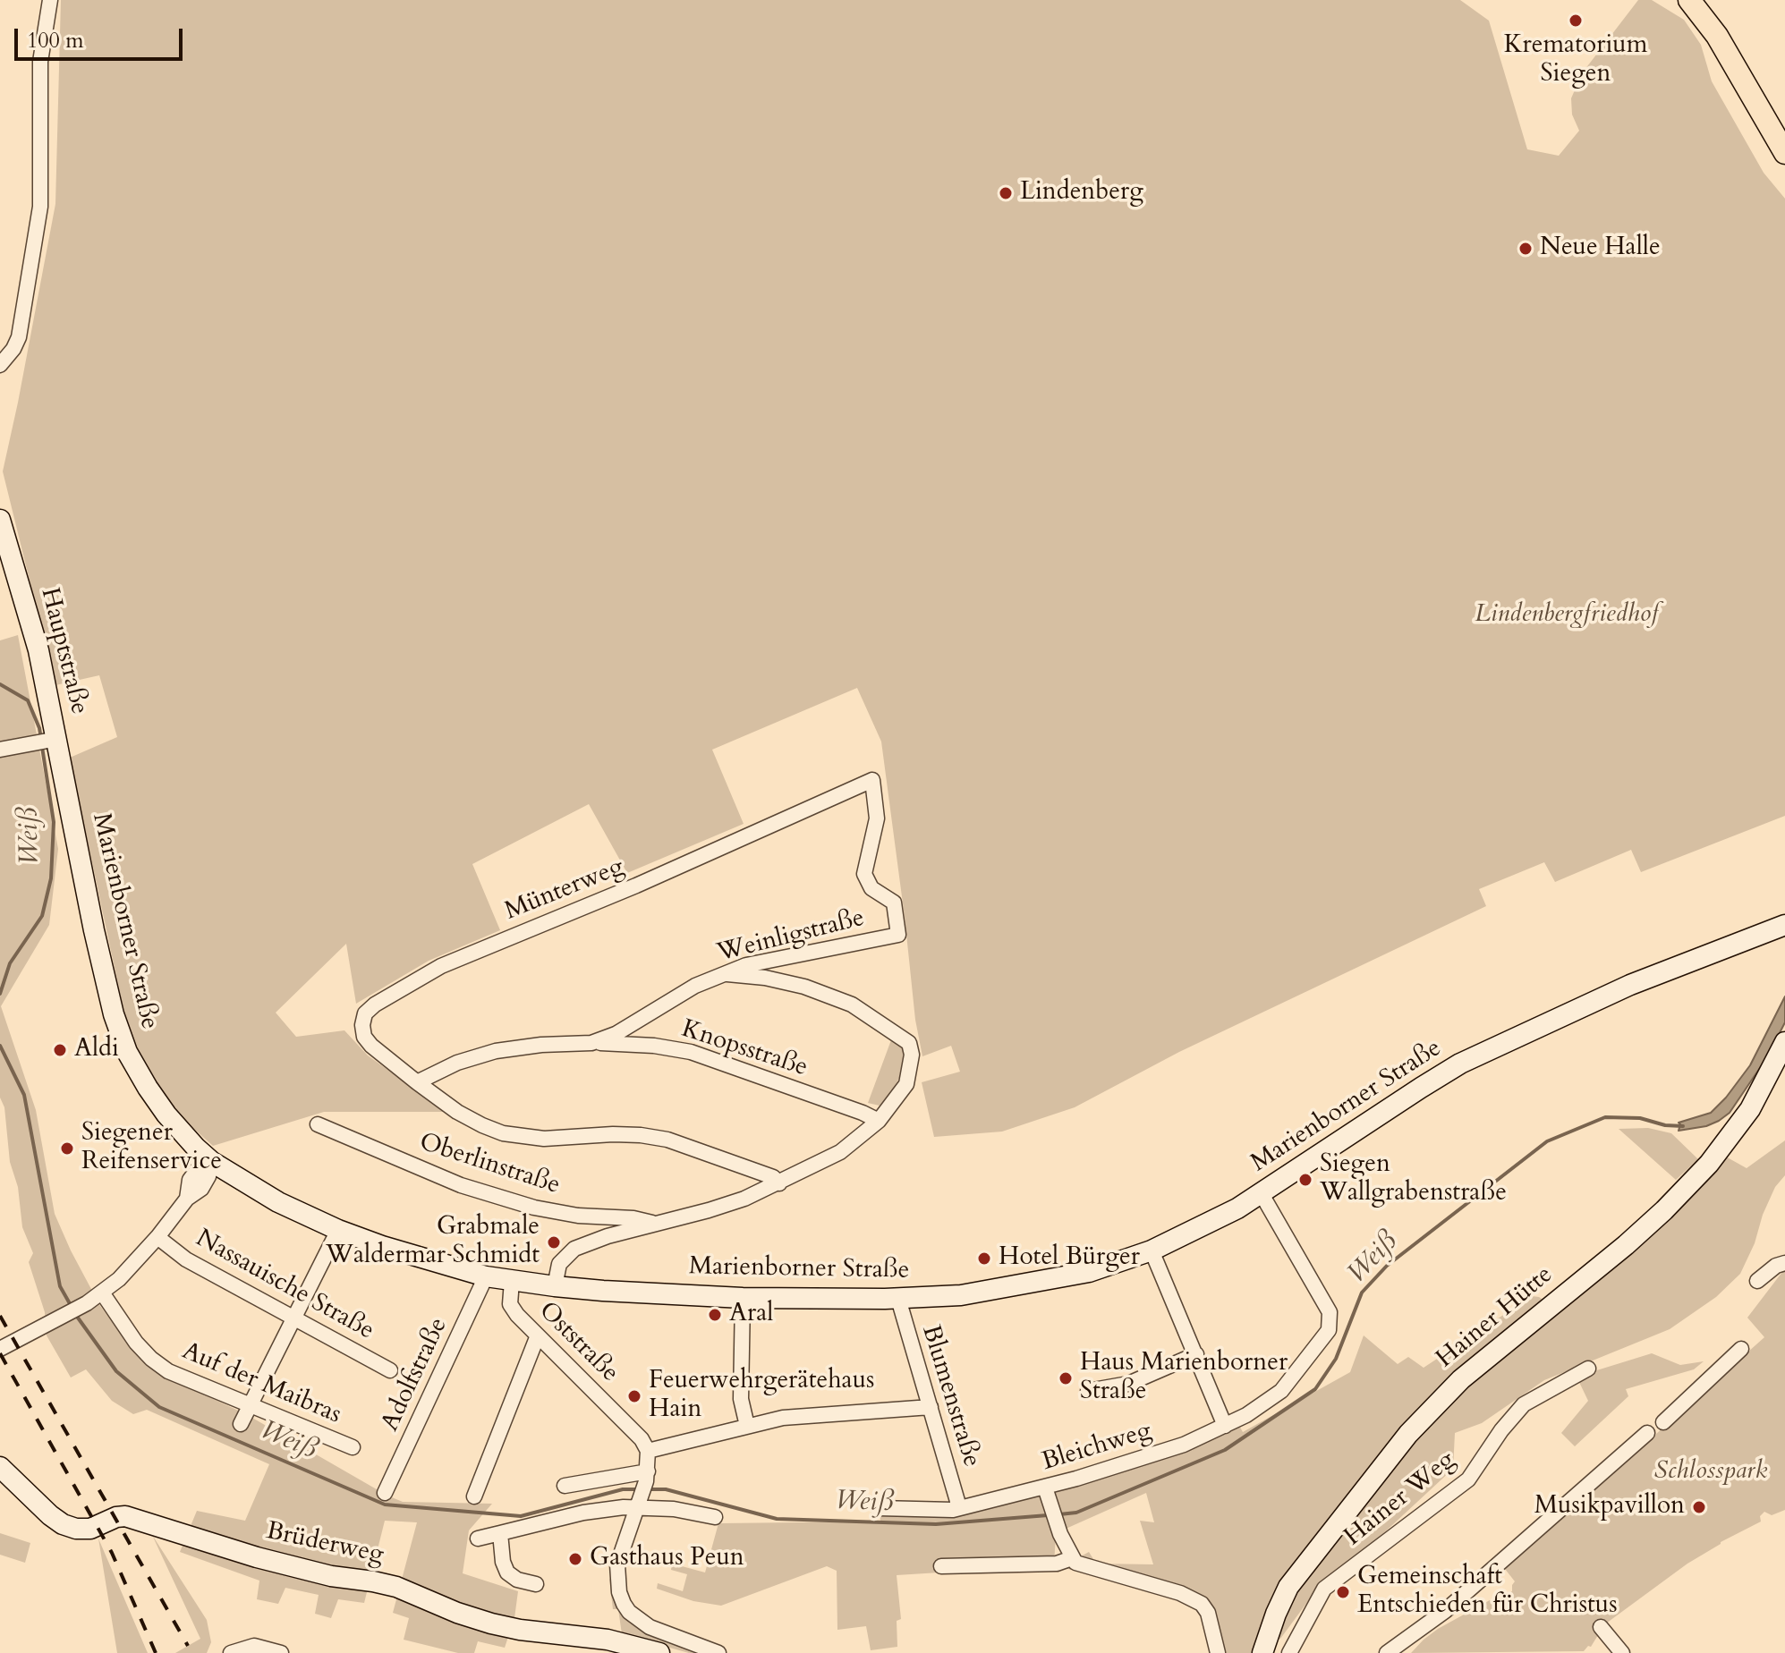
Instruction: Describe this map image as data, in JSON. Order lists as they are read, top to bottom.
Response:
{
  "streets": {
    "main road": [
      "Hauptstraße",
      "Marienborner Straße",
      "Hainer Hütte",
      "Brüderweg"
    ],
    "street": [
      "Münterweg",
      "Weinligstraße",
      "Knopsstraße",
      "Oberlinstraße",
      "Nassauische Straße",
      "Oststraße",
      "Adolfstraße",
      "Auf der Maibras",
      "Blumenstraße",
      "Bleichweg",
      "Hainer Weg"
    ]
  },
  "crossings": [
    ["Hauptstraße", "Marienborner Straße"],
    ["Münterweg", "Weinligstraße"],
    ["Marienborner Straße", "Oberlinstraße"],
    ["Marienborner Straße", "Oststraße"],
    ["Marienborner Straße", "Adolfstraße"],
    ["Marienborner Straße", "Blumenstraße"],
    ["Marienborner Straße", "Bleichweg"],
    ["Weinligstraße", "Knopsstraße"],
    ["Weinligstraße", "Oberlinstraße"],
    ["Knopsstraße", "Oberlinstraße"],
    ["Blumenstraße", "Bleichweg"]
  ],
  "water": ["Weiß"],
  "parks": ["Lindenbergfriedhof", "Schlosspark"],
  "places": [
    "Krematorium Siegen",
    "Lindenberg",
    "Neue Halle",
    "Aldi",
    "Siegener Reifenservice",
    "Siegen Wallgrabenstraße",
    "Grabmale Waldermar Schmidt",
    "Hotel Bürger",
    "Aral",
    "Haus Marienborner Straße",
    "Feuerwehrgerätehaus Hain",
    "Musikpavillon",
    "Gasthaus Peun",
    "Gemeinschaft Entschieden für Christus"
  ],
  "scale_bar": "100 m"
}
